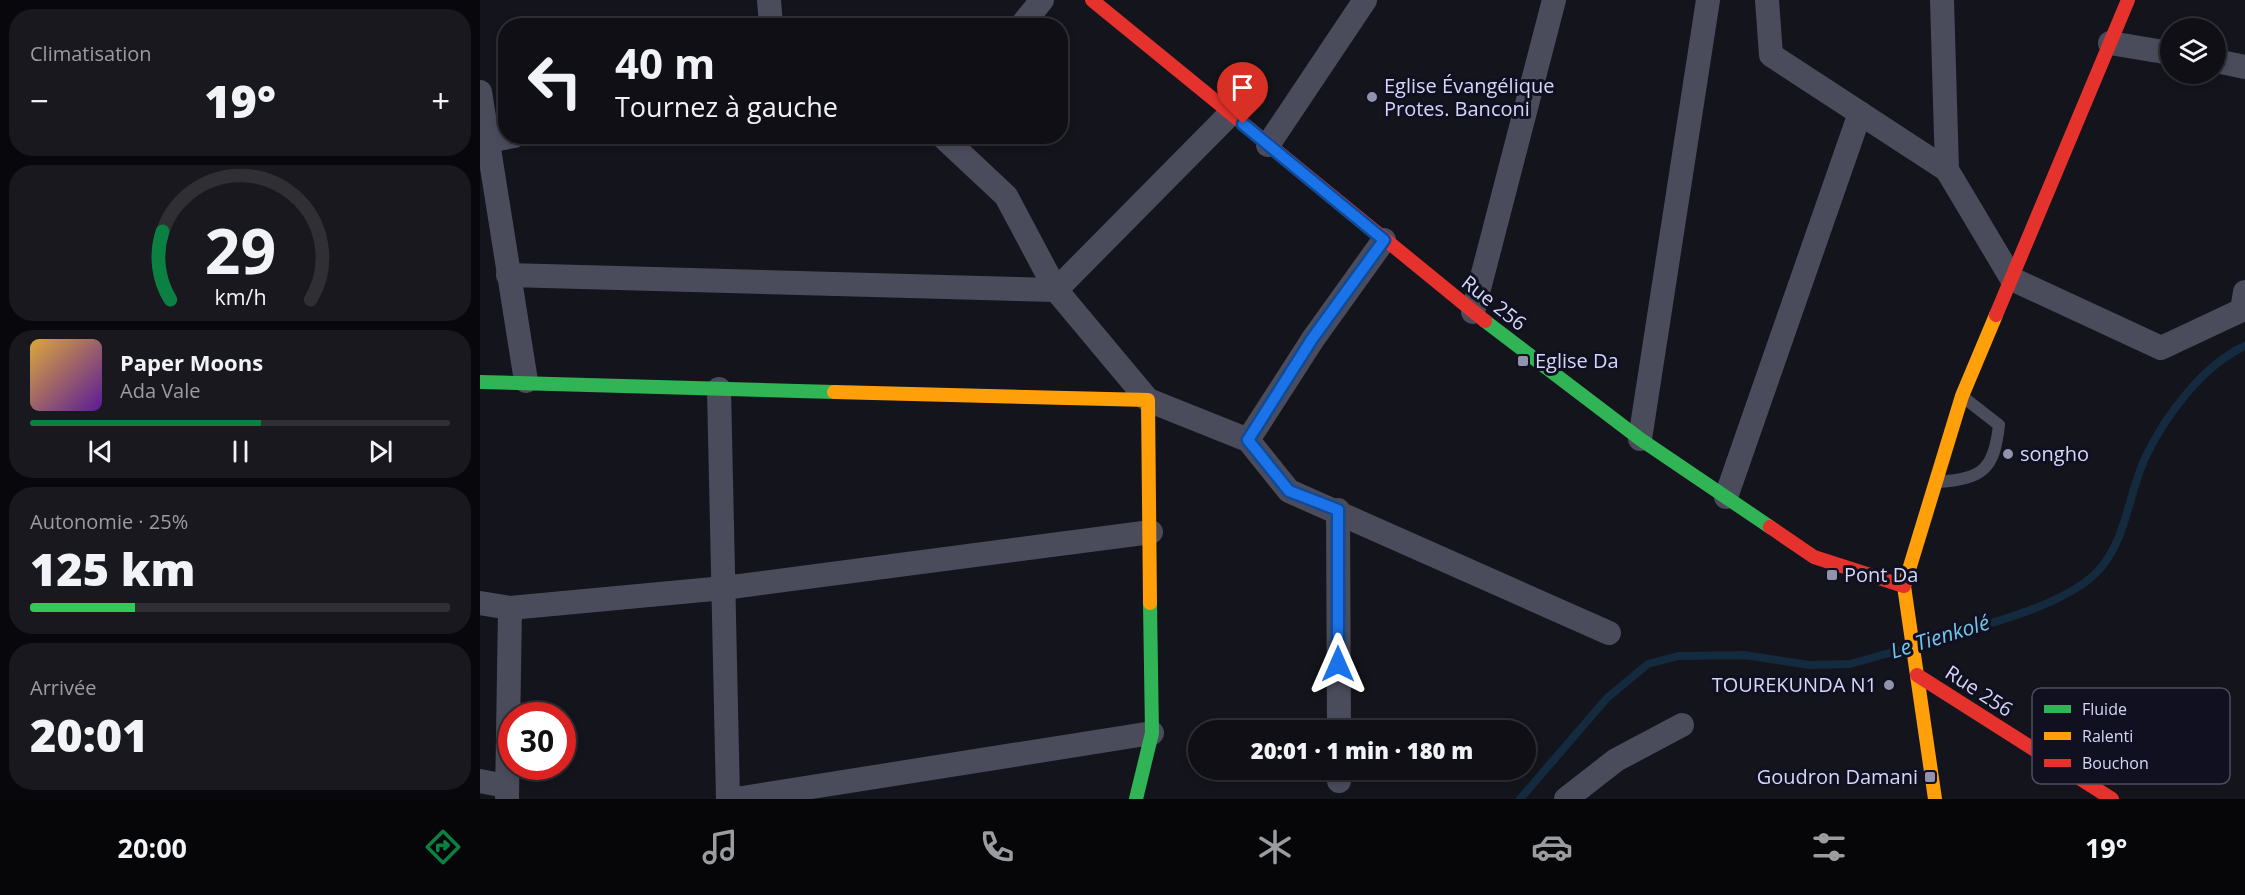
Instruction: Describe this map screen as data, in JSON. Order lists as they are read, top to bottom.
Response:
{
  "streets": {
    "street": ["Rue 256"]
  },
  "water": ["Le Tienkolé"],
  "places": {
    "other": ["Eglise Évangélique Protes. Banconi", "songho", "TOUREKUNDA N1"],
    "transit": ["Eglise Da", "Pont Da", "Goudron Damani"]
  },
  "legend": ["Fluide", "Ralenti", "Bouchon"],
  "page": {
    "tile": [
      "Climatisation",
      ["Autonomie · 25%", "125 km"],
      ["Arrivée", "20:01"]
    ],
    "turn": ["40 m", "Tournez à gauche"],
    "heat": ["−", "19°", "+"],
    "song": ["Paper Moons", "Ada Vale"],
    "limit": "30",
    "trip": "20:01 · 1 min · 180 m",
    "tabs": ["20:00", "19°"],
    "gauge": ["29", "km/h"]
  }
}
